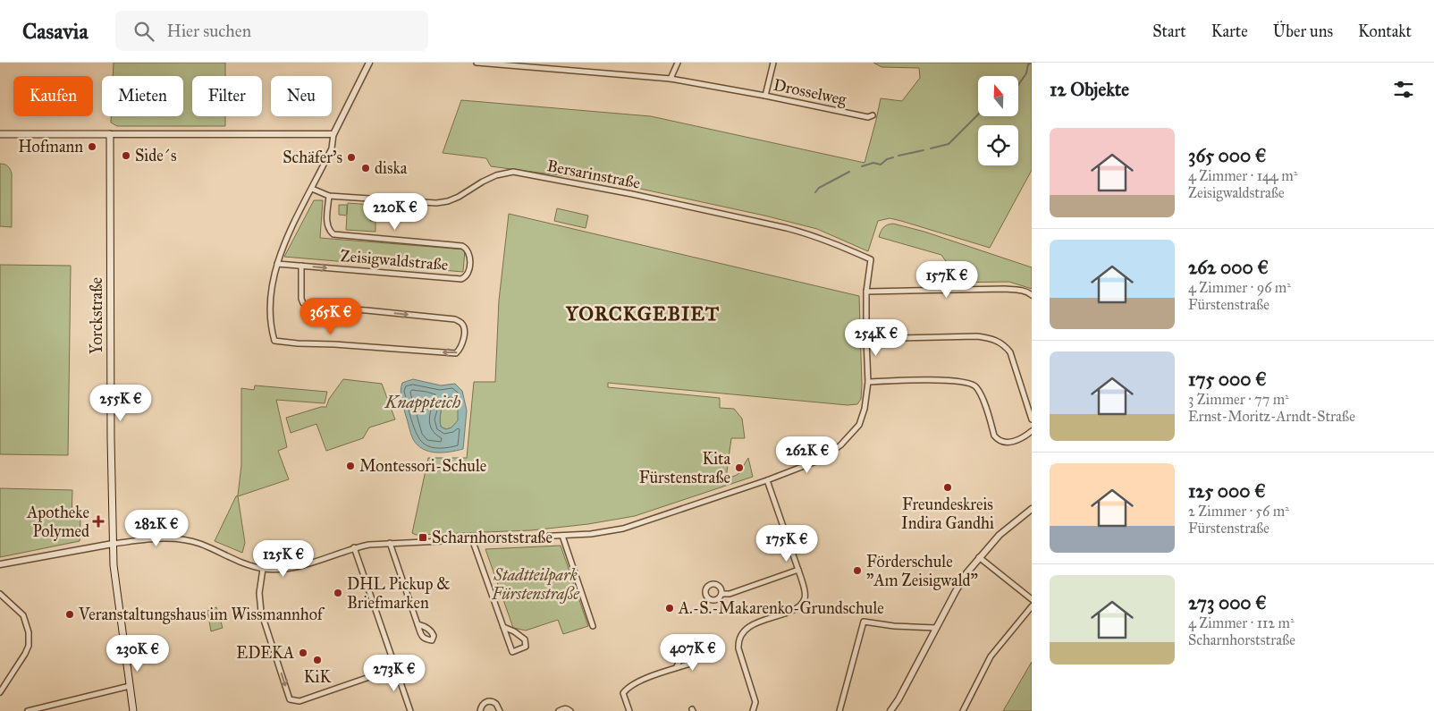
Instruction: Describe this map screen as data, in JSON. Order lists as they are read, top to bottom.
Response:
{
  "streets": {
    "main road": ["Yorckstraße"],
    "street": ["Drosselweg", "Bersarinstraße", "Zeisigwaldstraße"]
  },
  "crossings": [
    ["Bersarinstraße", "Zeisigwaldstraße"]
  ],
  "districts": ["YORCKGEBIET"],
  "water": ["Knappteich"],
  "parks": ["Stadtteilpark Fürstenstraße"],
  "places": {
    "other": [
      "Hofmann",
      "Side´s",
      "Schäfer's",
      "diska",
      "Montessori-Schule",
      "Kita Fürstenstraße",
      "Freundeskreis Indira Gandhi",
      "Förderschule \"Am Zeisigwald\"",
      "DHL Pickup & Briefmarken",
      "A.-S.-Makarenko-Grundschule",
      "Veranstaltungshaus im Wissmannhof",
      "EDEKA",
      "KiK"
    ],
    "health": ["Apotheke Polymed"],
    "transit": ["Scharnhorststraße"]
  },
  "north": "top",
  "page": {
    "header": "Casavia",
    "search": "Hier suchen",
    "nav": [
      "Start",
      "Karte",
      "Über uns",
      "Kontakt"
    ],
    "heading": "12 Objekte",
    "chip": [
      "Kaufen",
      "Mieten",
      "Filter",
      "Neu"
    ],
    "list": [
      {
        "name": "365 000 €",
        "note": "4 Zimmer · 144 m² · Zeisigwaldstraße"
      },
      {
        "name": "262 000 €",
        "note": "4 Zimmer · 96 m² · Fürstenstraße"
      },
      {
        "name": "175 000 €",
        "note": "3 Zimmer · 77 m² · Ernst-Moritz-Arndt-Straße"
      },
      {
        "name": "125 000 €",
        "note": "2 Zimmer · 56 m² · Fürstenstraße"
      },
      {
        "name": "273 000 €",
        "note": "4 Zimmer · 112 m² · Scharnhorststraße"
      }
    ],
    "price": [
      "220K €",
      "157K €",
      "365K €",
      "254K €",
      "255K €",
      "262K €",
      "282K €",
      "175K €",
      "125K €",
      "407K €",
      "230K €",
      "273K €"
    ]
  }
}
